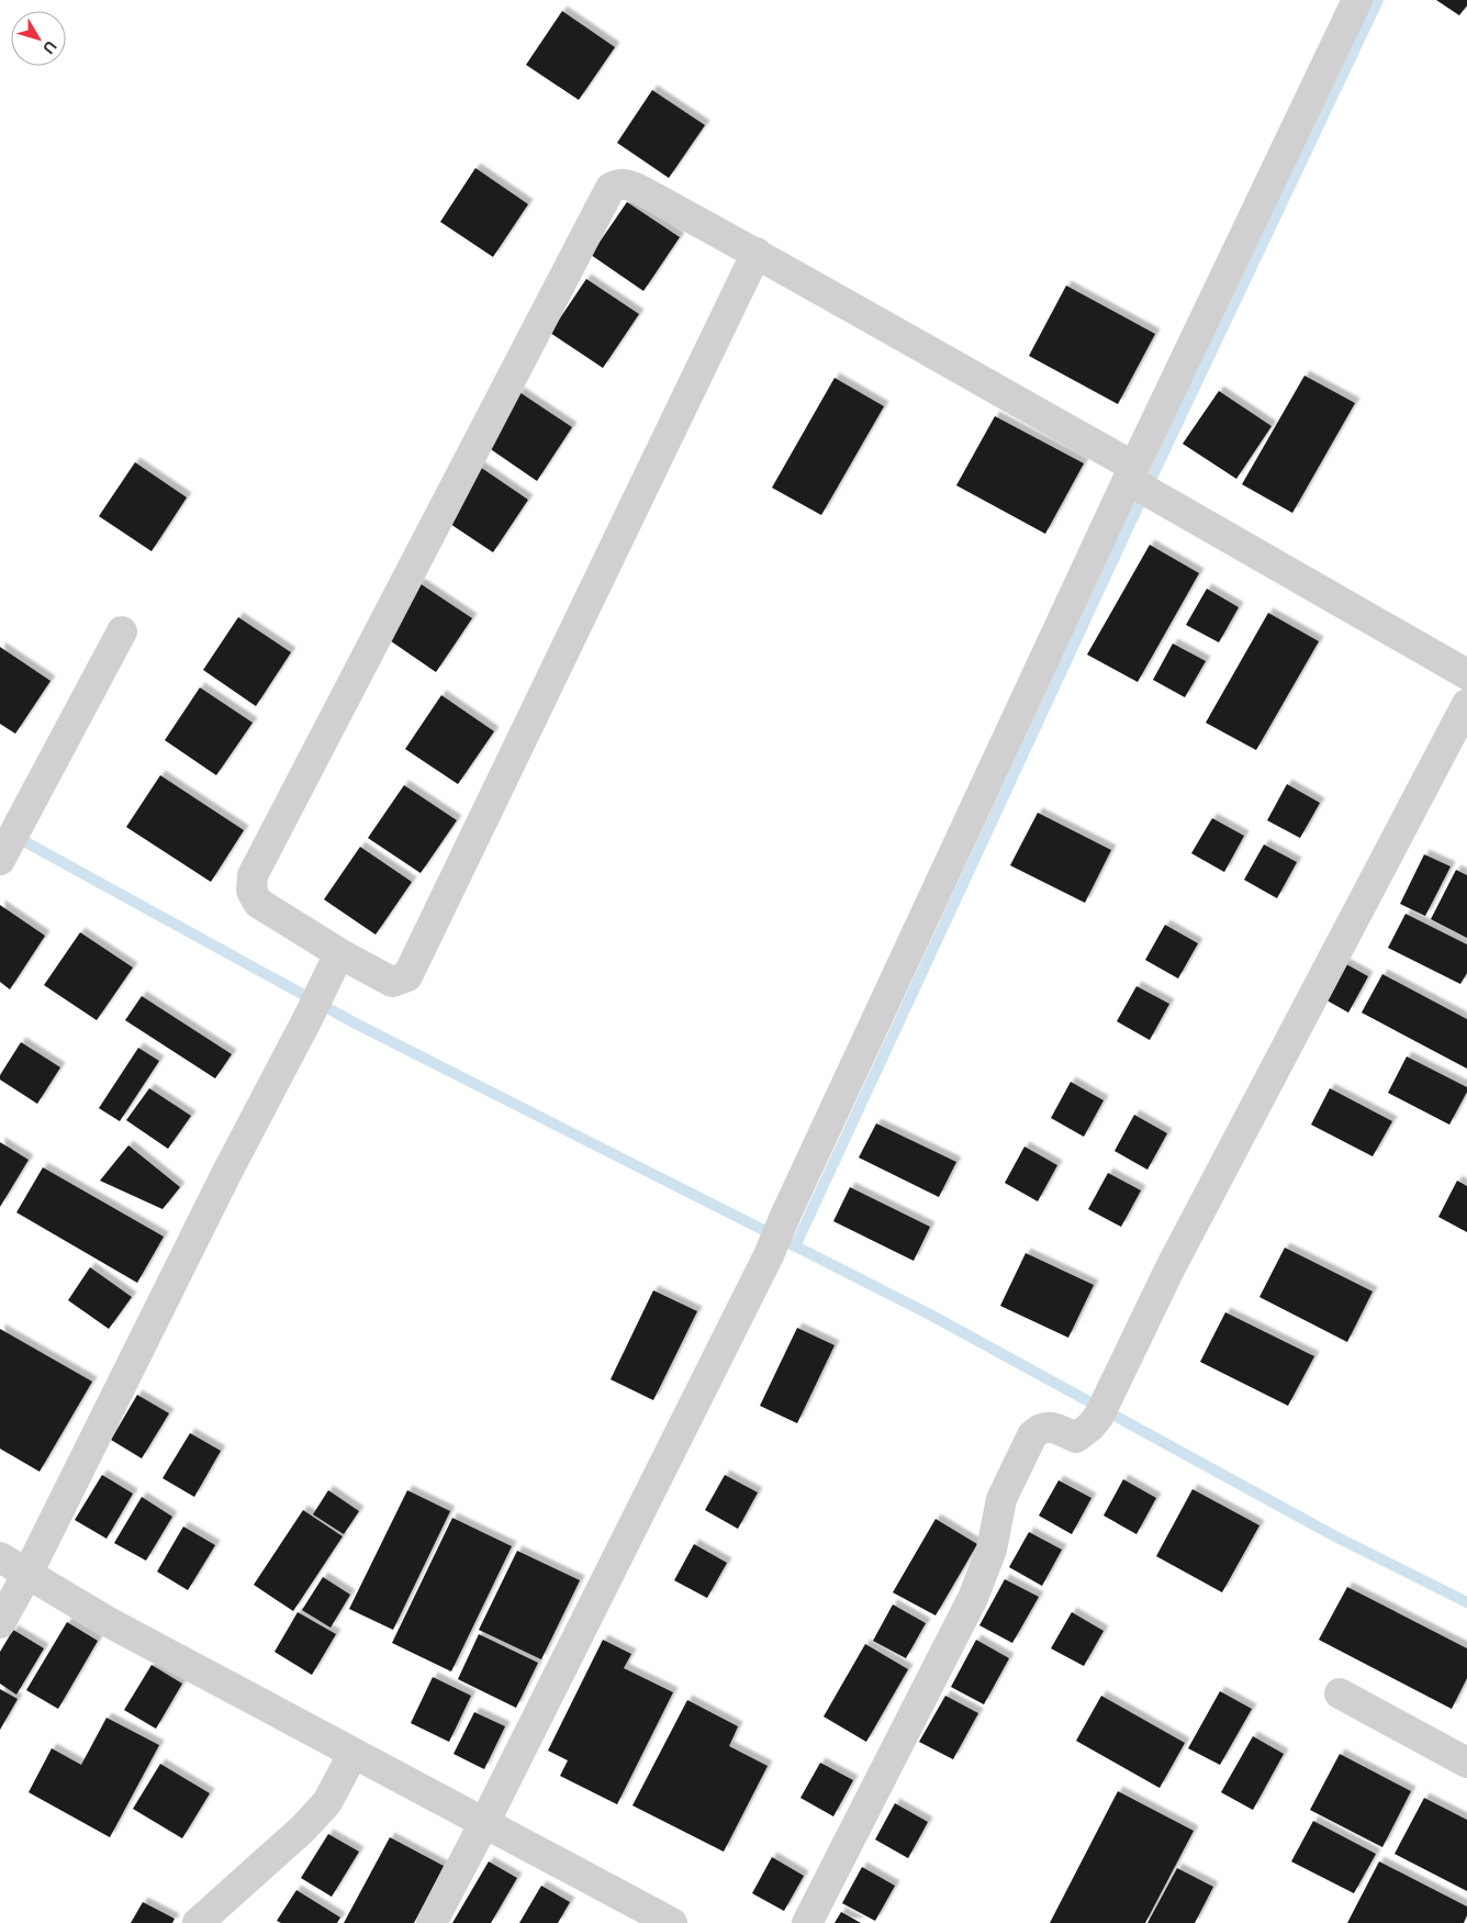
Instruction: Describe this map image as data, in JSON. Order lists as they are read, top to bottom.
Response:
{
  "north": "bottom right"
}
